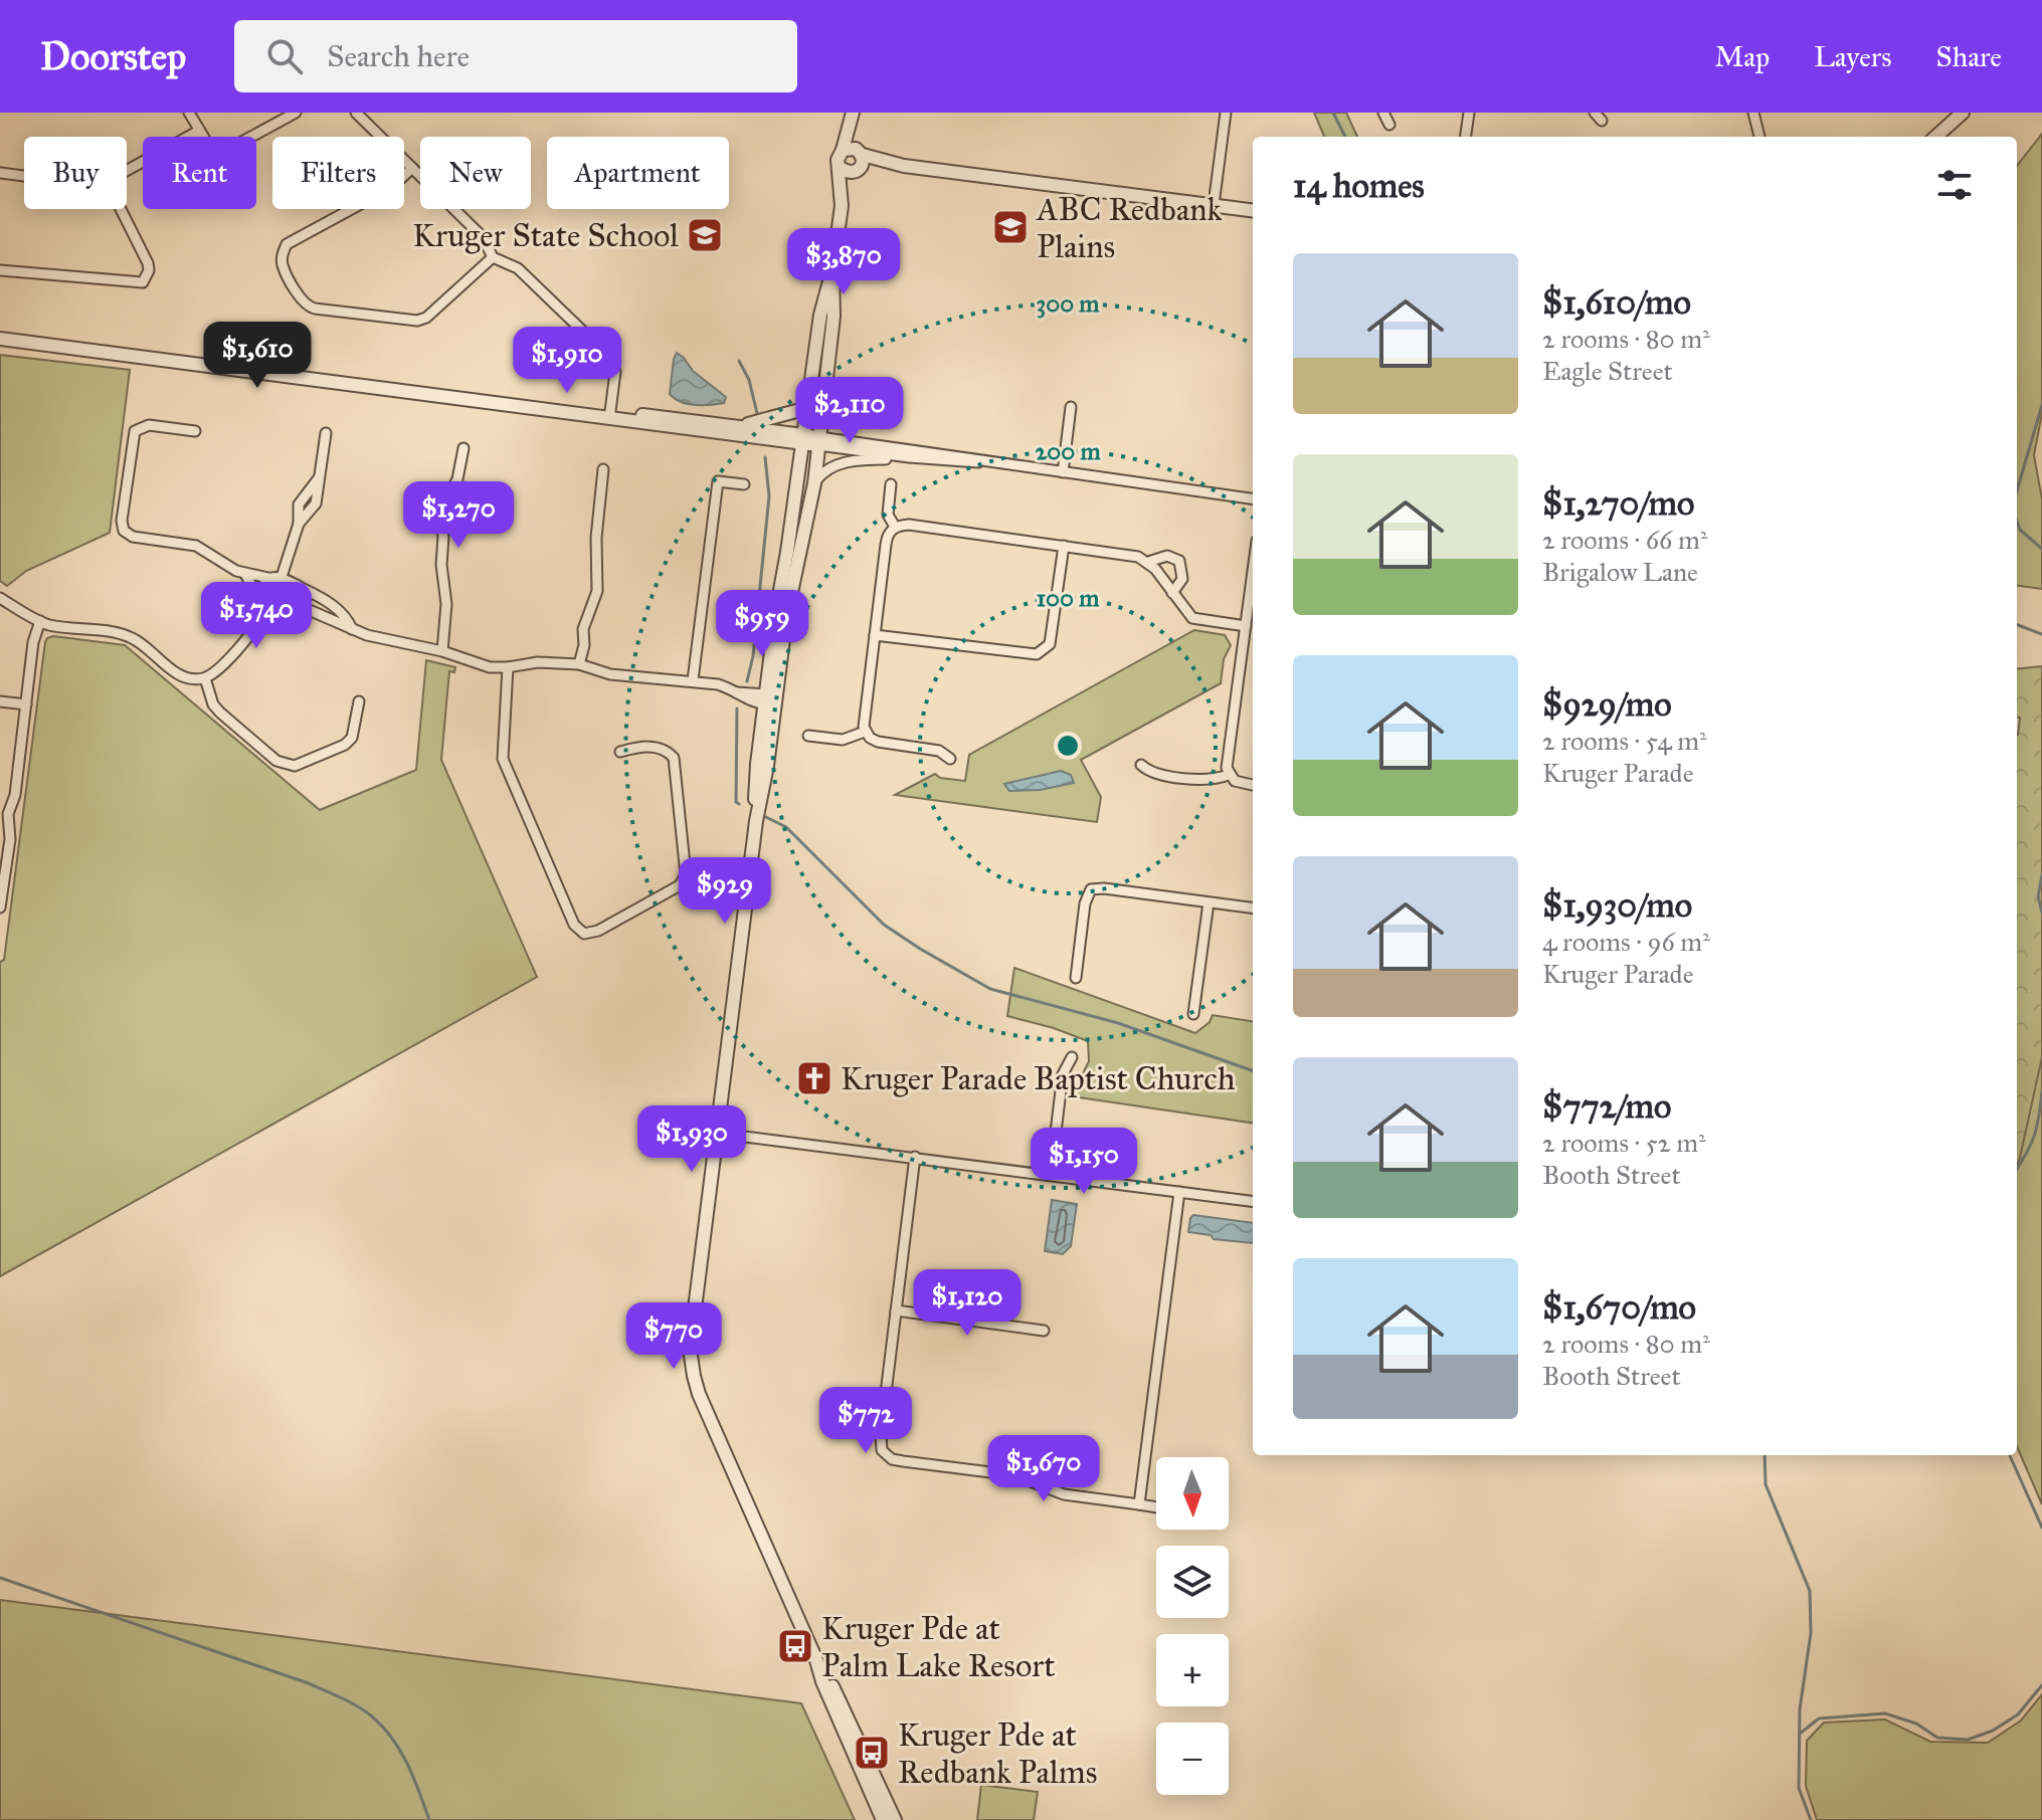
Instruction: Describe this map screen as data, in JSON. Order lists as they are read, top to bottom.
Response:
{
  "places": {
    "school or university": ["ABC Redbank Plains", "Kruger State School"],
    "church": ["Kruger Parade Baptist Church"],
    "bus stop": ["Kruger Pde at Palm Lake Resort", "Kruger Pde at Redbank Palms"]
  },
  "north": "bottom",
  "page": {
    "header": "Doorstep",
    "search": "Search here",
    "nav": ["Map", "Layers", "Share"],
    "chip": [
      "Buy",
      "Rent",
      "Filters",
      "New",
      "Apartment"
    ],
    "heading": "14 homes",
    "price": [
      "$3,870",
      "$1,610",
      "$1,910",
      "$2,110",
      "$1,270",
      "$1,740",
      "$959",
      "$929",
      "$1,930",
      "$1,150",
      "$1,120",
      "$770",
      "$772",
      "$1,670"
    ],
    "list": [
      {
        "name": "$1,610/mo",
        "note": "2 rooms · 80 m² · Eagle Street"
      },
      {
        "name": "$1,270/mo",
        "note": "2 rooms · 66 m² · Brigalow Lane"
      },
      {
        "name": "$929/mo",
        "note": "2 rooms · 54 m² · Kruger Parade"
      },
      {
        "name": "$1,930/mo",
        "note": "4 rooms · 96 m² · Kruger Parade"
      },
      {
        "name": "$772/mo",
        "note": "2 rooms · 52 m² · Booth Street"
      },
      {
        "name": "$1,670/mo",
        "note": "2 rooms · 80 m² · Booth Street"
      }
    ],
    "map_buttons": ["+", "−"]
  },
  "rings": ["300 m", "200 m", "100 m"]
}
